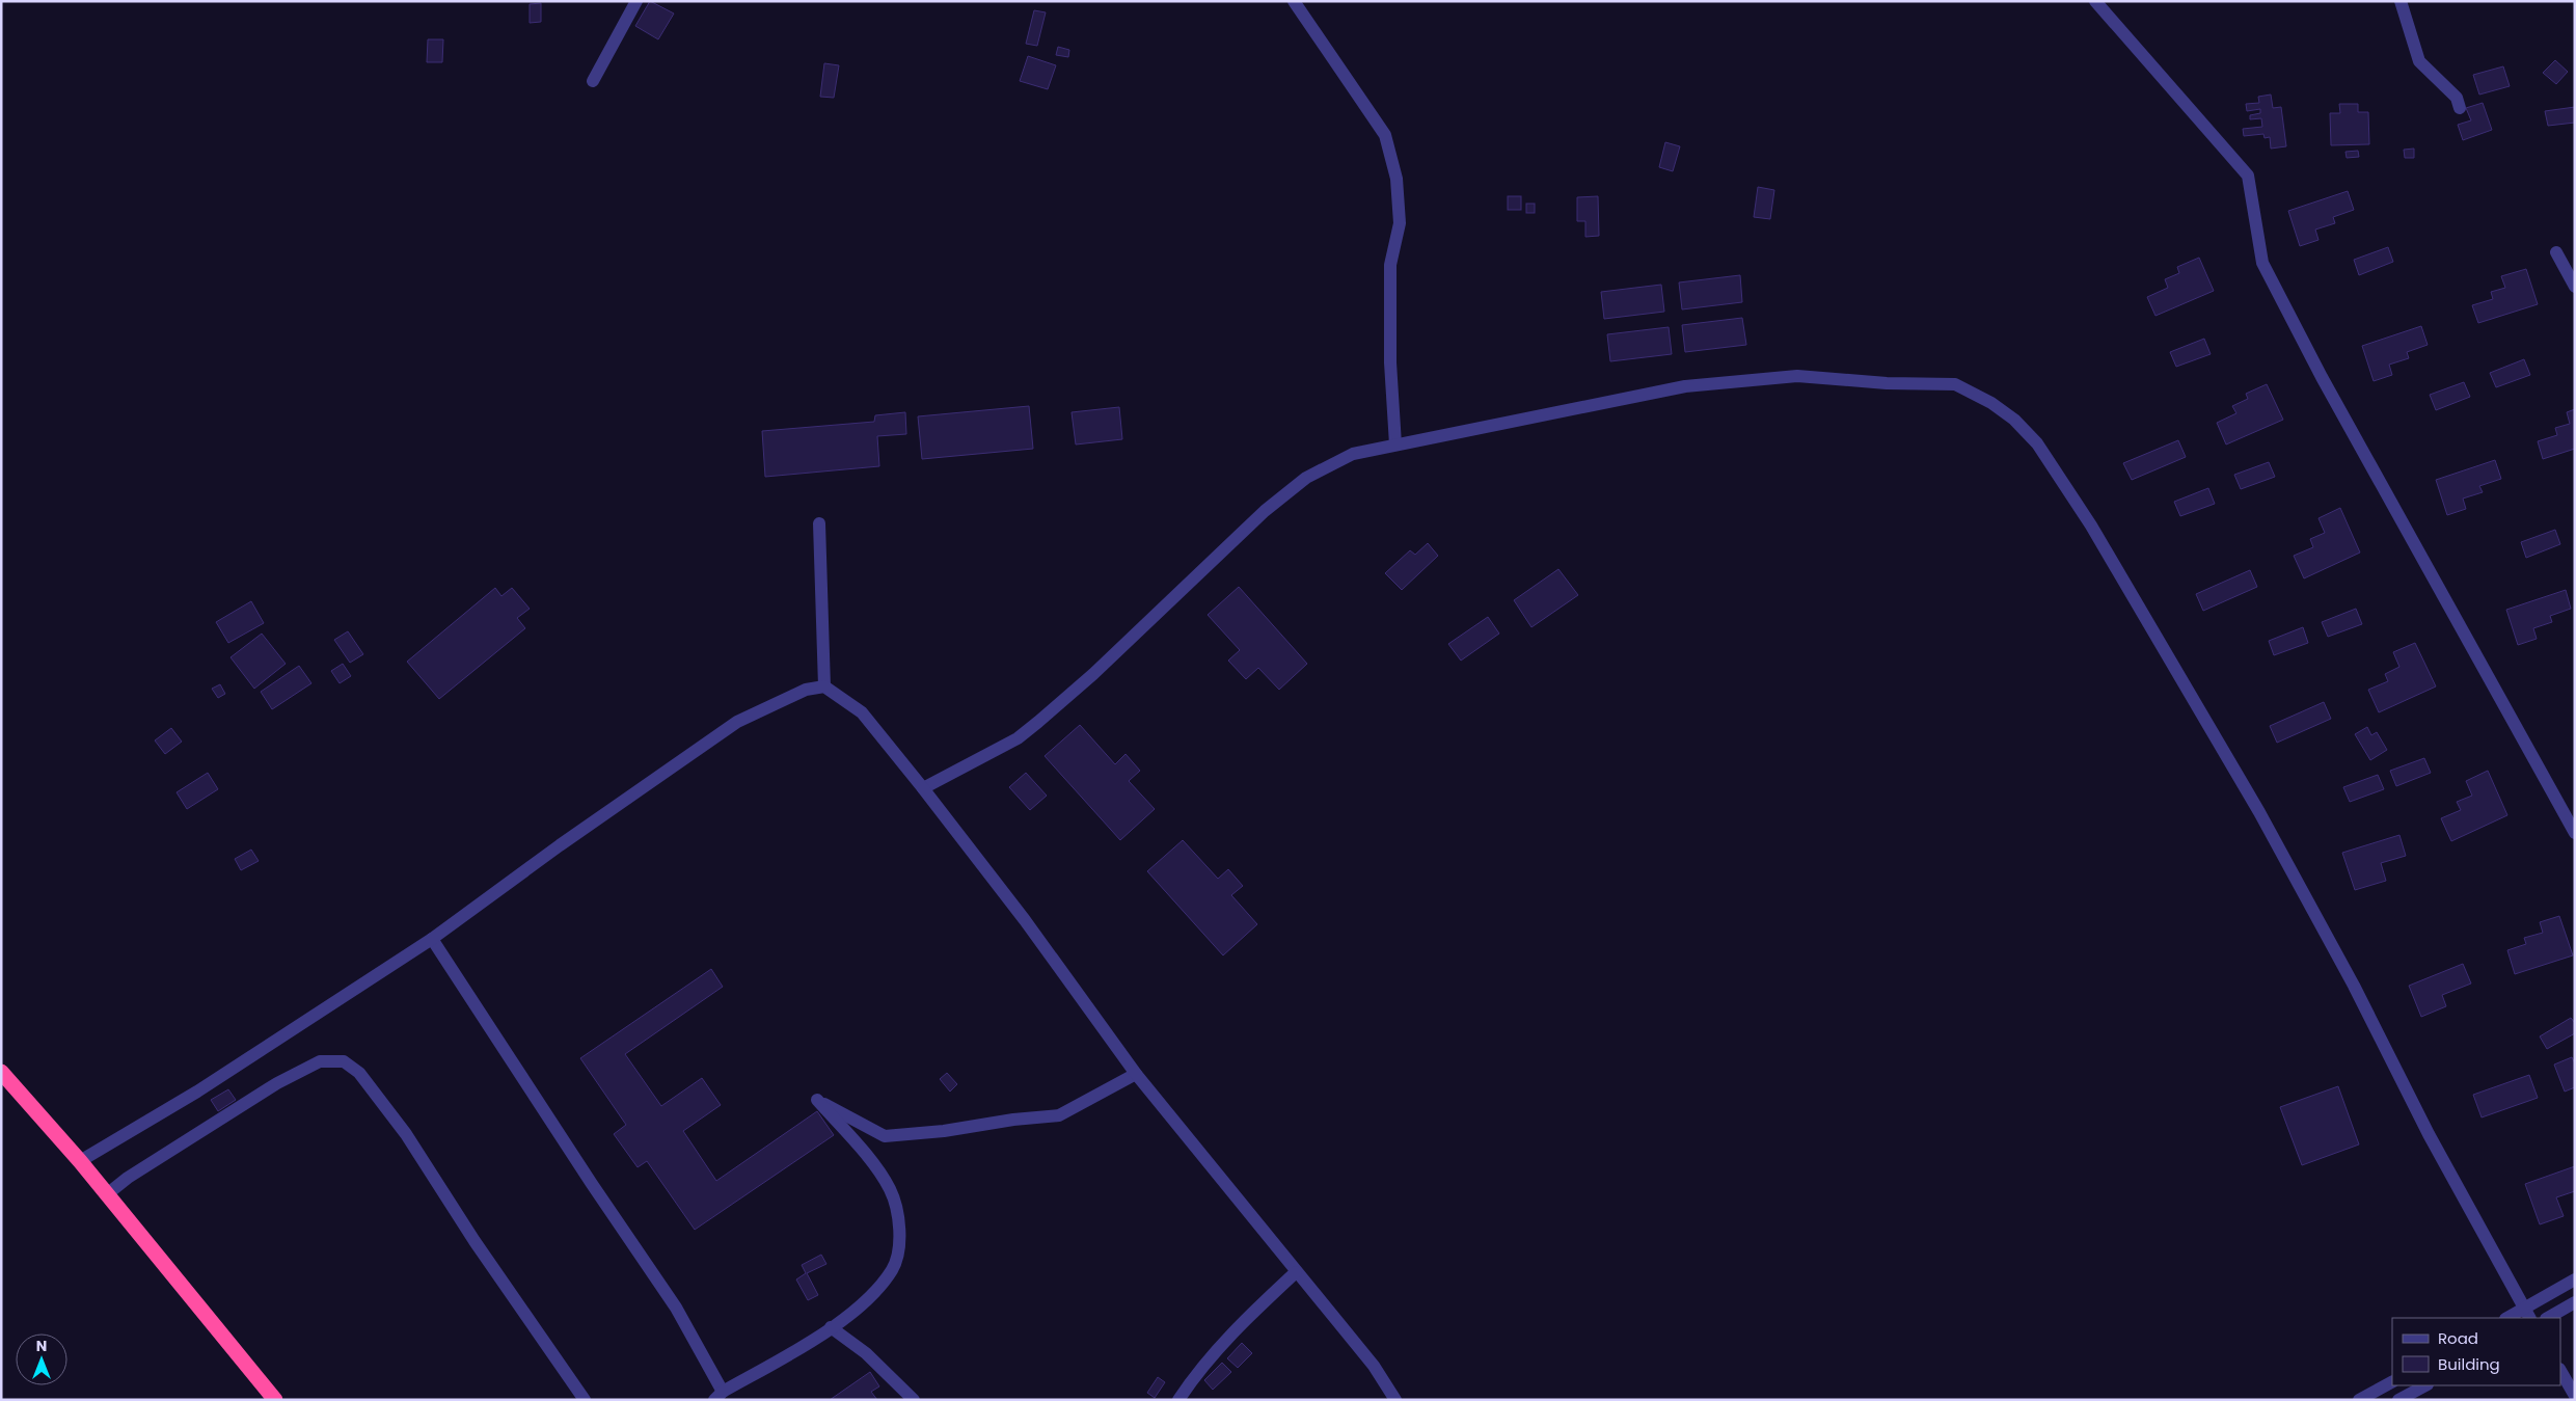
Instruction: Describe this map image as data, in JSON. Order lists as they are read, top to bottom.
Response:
{
  "legend": ["Road", "Building"],
  "north": "top"
}
